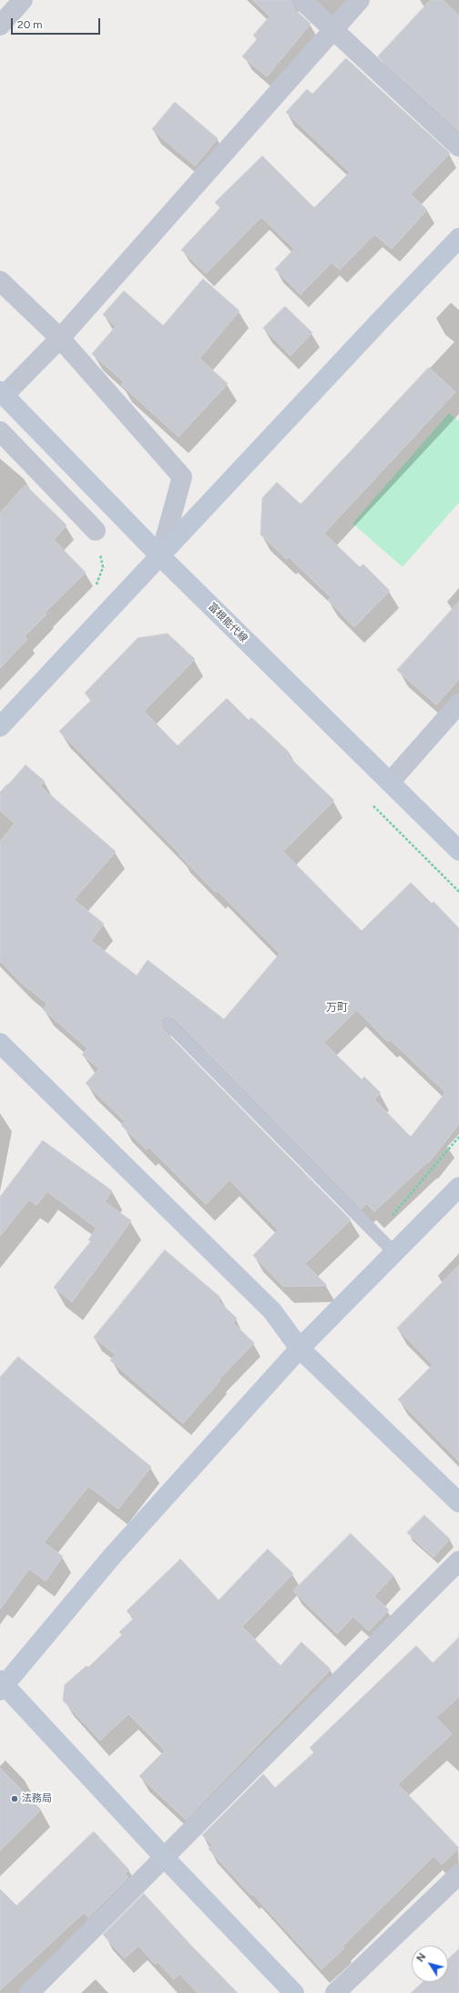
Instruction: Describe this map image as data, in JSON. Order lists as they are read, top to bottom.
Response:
{
  "streets": {
    "street": ["富根能代線"]
  },
  "districts": ["万町"],
  "places": ["法務局"],
  "scale_bar": "20 m",
  "north": "top left"
}
